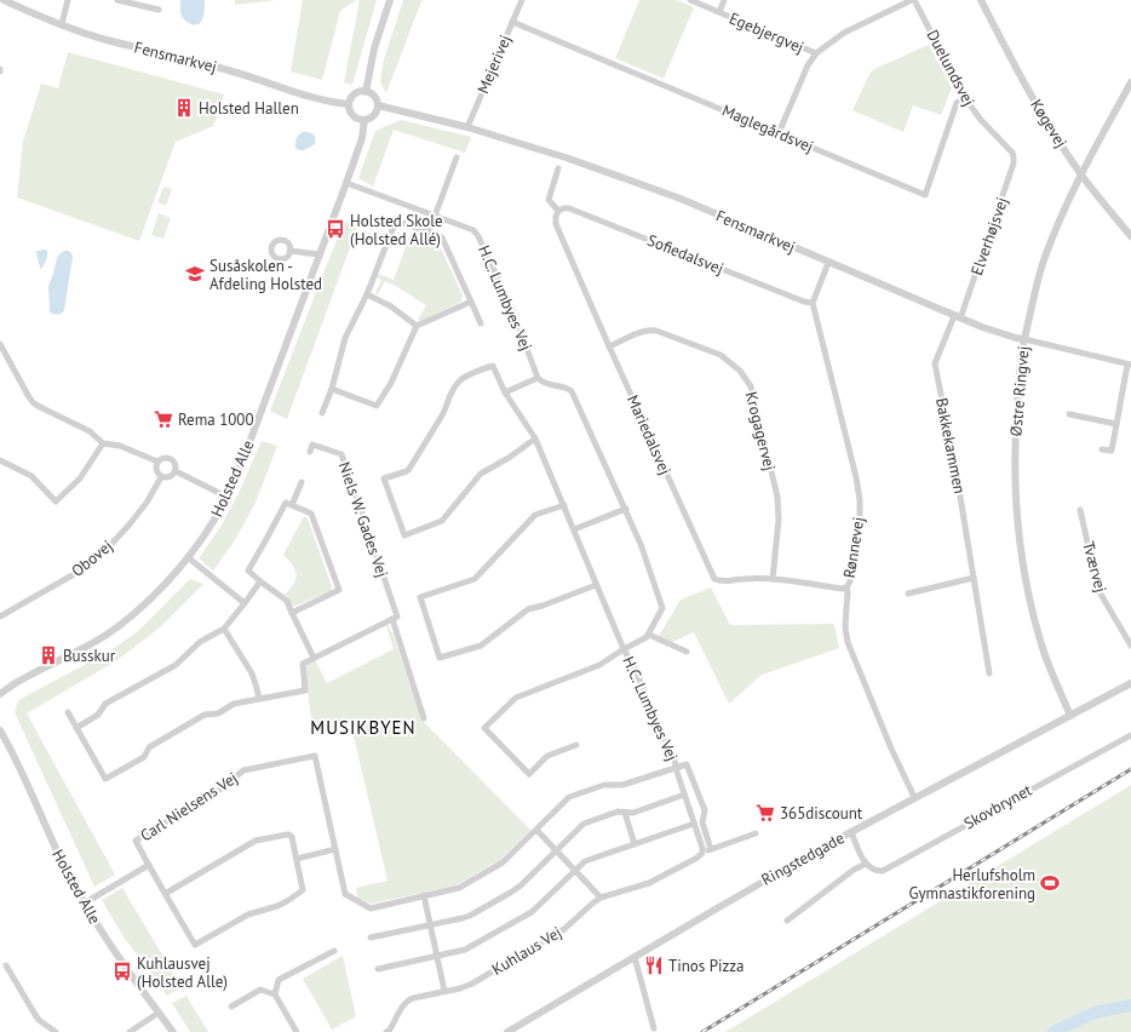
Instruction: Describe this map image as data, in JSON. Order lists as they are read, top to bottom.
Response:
{
  "streets": {
    "street": [
      "Egebjergvej",
      "Fensmarkvej",
      "Mejerivej",
      "Duelundsvej",
      "Køgevej",
      "Maglegårdsvej",
      "Elverhøjsvej",
      "Sofiedalsvej",
      "H.C. Lumbyes Vej",
      "Østre Ringvej",
      "Krogagervej",
      "Mariedalsvej",
      "Bakkekammen",
      "Holsted Alle",
      "Niels W. Gades Vej",
      "Rønnevej",
      "Obovej",
      "Tværvej",
      "Carl Nielsens Vej",
      "Skovbrynet",
      "Ringstedgade",
      "Kuhlaus Vej"
    ]
  },
  "crossings": [
    ["Fensmarkvej", "Mejerivej"],
    ["Fensmarkvej", "Elverhøjsvej"],
    ["Fensmarkvej", "Østre Ringvej"],
    ["Fensmarkvej", "Bakkekammen"],
    ["Fensmarkvej", "Holsted Alle"],
    ["Mejerivej", "Maglegårdsvej"],
    ["Duelundsvej", "Maglegårdsvej"],
    ["Duelundsvej", "Elverhøjsvej"],
    ["Køgevej", "Østre Ringvej"],
    ["Elverhøjsvej", "Bakkekammen"],
    ["Sofiedalsvej", "Mariedalsvej"],
    ["Sofiedalsvej", "Rønnevej"],
    ["H.C. Lumbyes Vej", "Holsted Alle"],
    ["Østre Ringvej", "Ringstedgade"],
    ["Krogagervej", "Mariedalsvej"],
    ["Mariedalsvej", "Rønnevej"],
    ["Holsted Alle", "Carl Nielsens Vej"],
    ["Rønnevej", "Ringstedgade"]
  ],
  "districts": ["MUSIKBYEN"],
  "places": {
    "building": ["Holsted Hallen", "Busskur"],
    "bus stop": ["Holsted Skole (Holsted Allé)", "Kuhlausvej (Holsted Alle)"],
    "school or university": ["Susåskolen - Afdeling Holsted"],
    "supermarket": ["Rema 1000", "365discount"],
    "sports": ["Herlufsholm Gymnastikforening"],
    "restaurant": ["Tinos Pizza"]
  }
}
